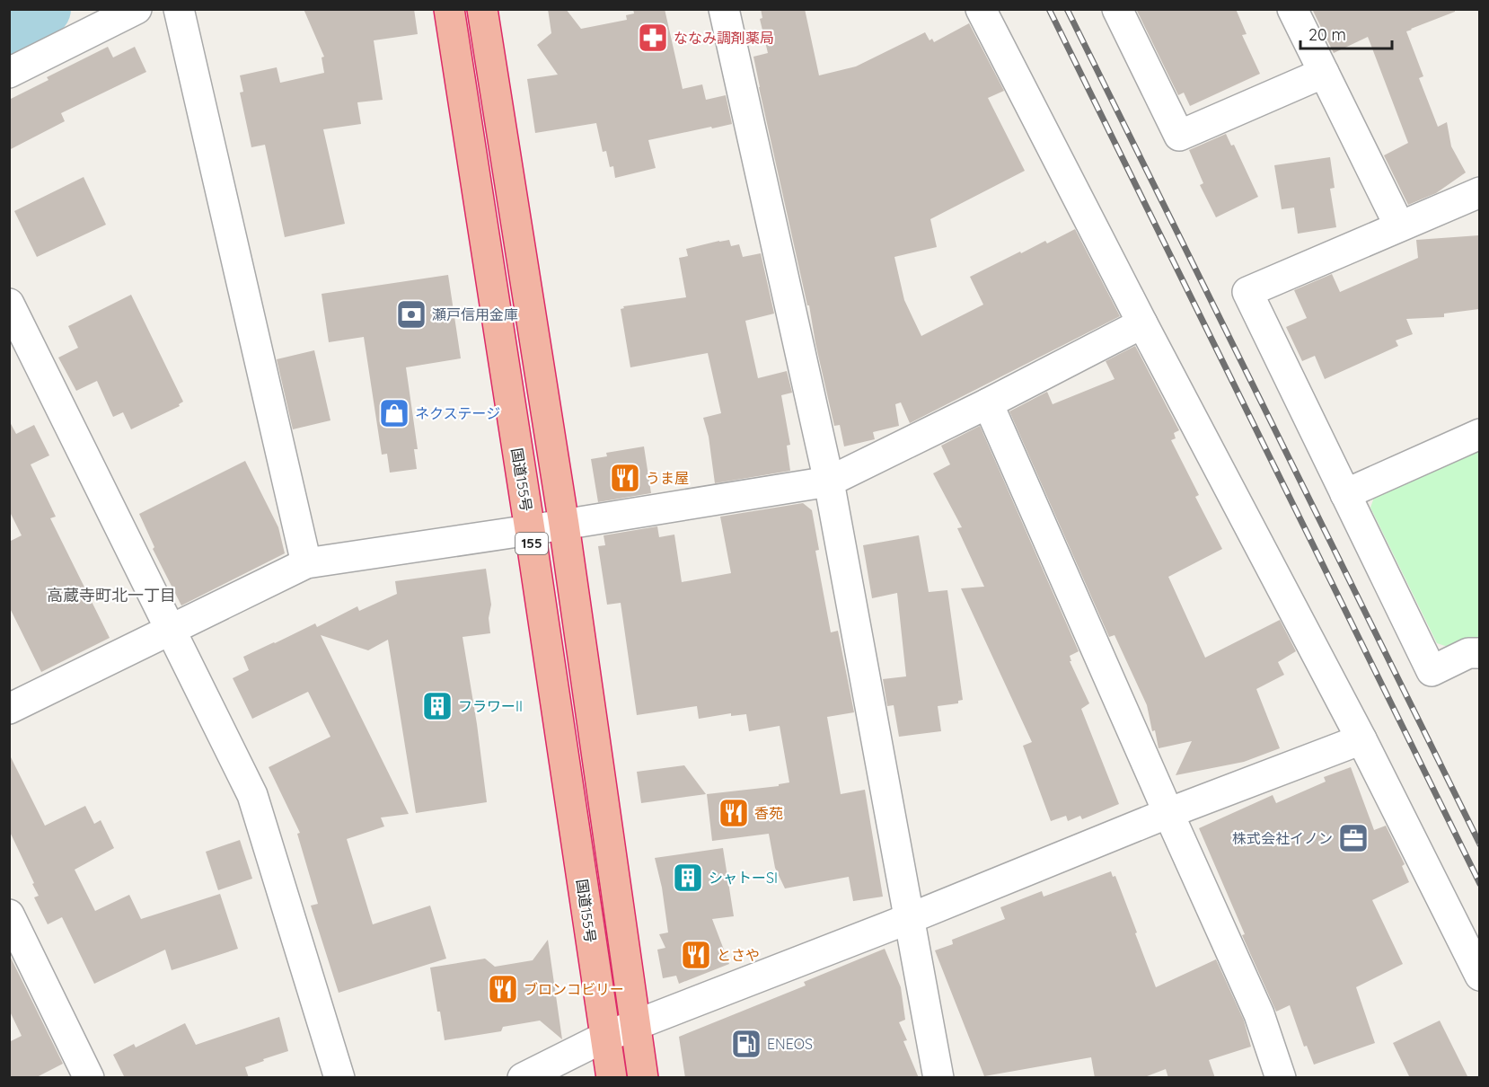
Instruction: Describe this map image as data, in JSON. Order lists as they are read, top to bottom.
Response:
{
  "streets": {
    "highway": ["国道155号", "155"]
  },
  "districts": ["高蔵寺町北一丁目"],
  "places": {
    "pharmacy": ["ななみ調剤薬局"],
    "bank": ["瀬戸信用金庫"],
    "shop": ["ネクステージ"],
    "restaurant": [
      "うま屋",
      "香苑",
      "とさや",
      "ブロンコビリー"
    ],
    "building": ["フラワーII", "シャトーSI"],
    "office": ["株式会社イノン"],
    "fuel station": ["ENEOS"]
  },
  "scale_bar": "20 m"
}
